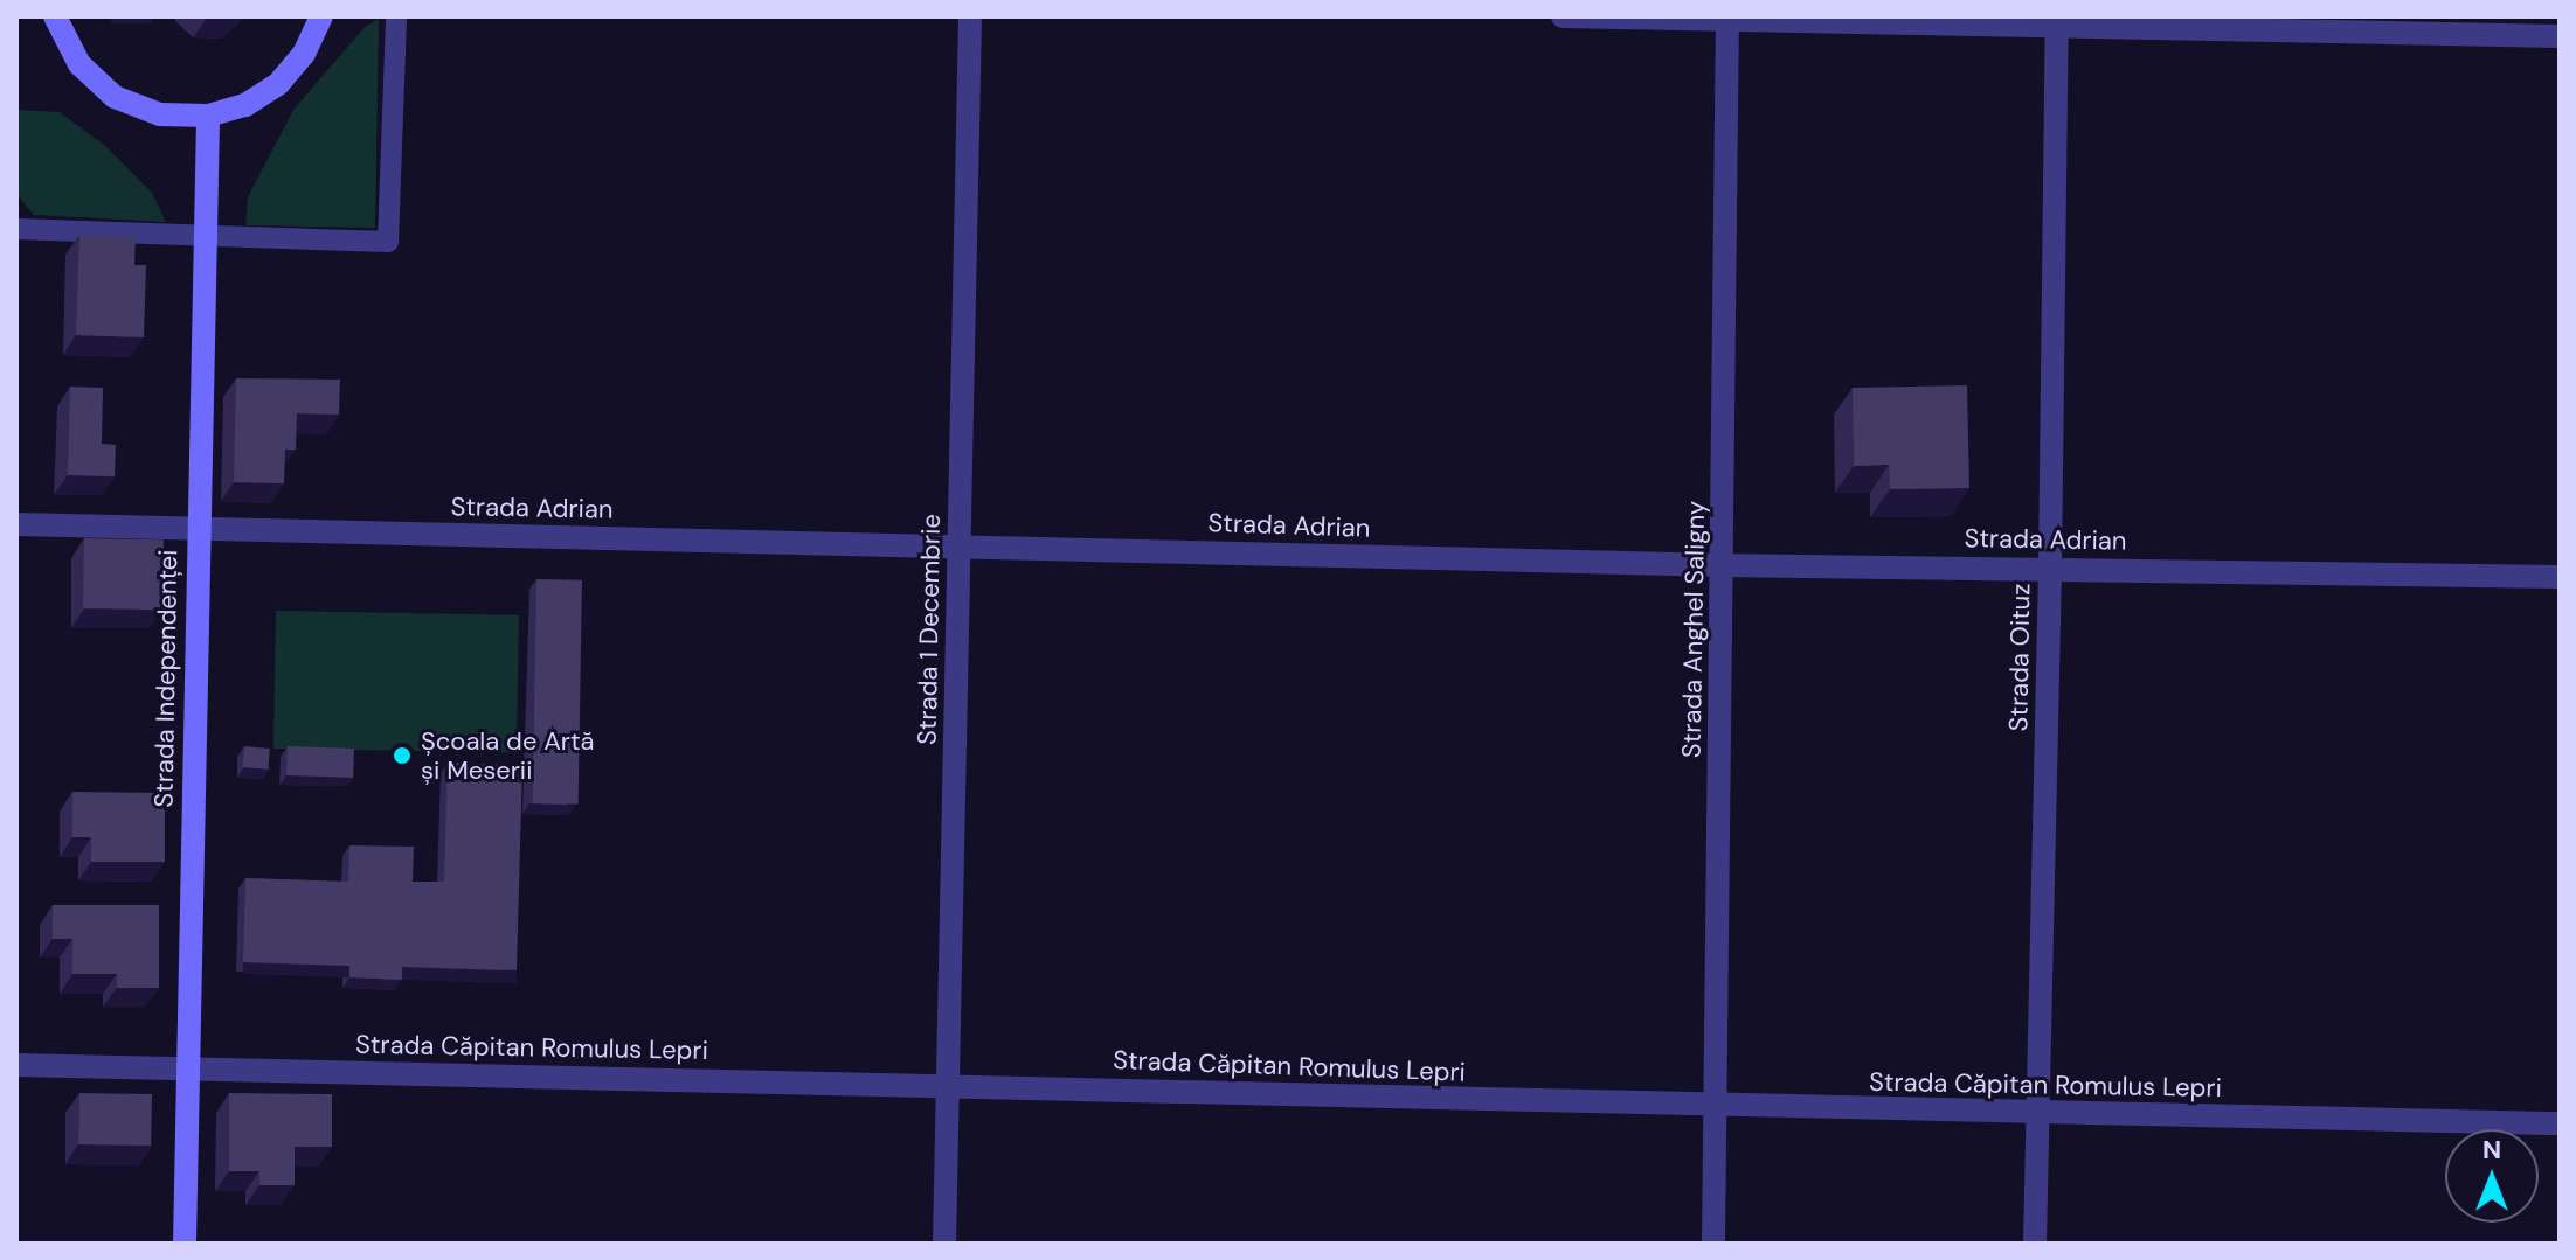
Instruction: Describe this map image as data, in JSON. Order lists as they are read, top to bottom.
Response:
{
  "streets": {
    "street": [
      "Strada Adrian",
      "Strada 1 Decembrie",
      "Strada Anghel Saligny",
      "Strada Oituz",
      "Strada Independenței",
      "Strada Căpitan Romulus Lepri"
    ]
  },
  "crossings": [
    ["Strada Adrian", "Strada 1 Decembrie"],
    ["Strada Adrian", "Strada Anghel Saligny"],
    ["Strada Adrian", "Strada Oituz"],
    ["Strada Adrian", "Strada Independenței"],
    ["Strada 1 Decembrie", "Strada Căpitan Romulus Lepri"],
    ["Strada Anghel Saligny", "Strada Căpitan Romulus Lepri"],
    ["Strada Oituz", "Strada Căpitan Romulus Lepri"],
    ["Strada Independenței", "Strada Căpitan Romulus Lepri"]
  ],
  "places": ["Școala de Artă și Meserii"],
  "north": "top"
}
